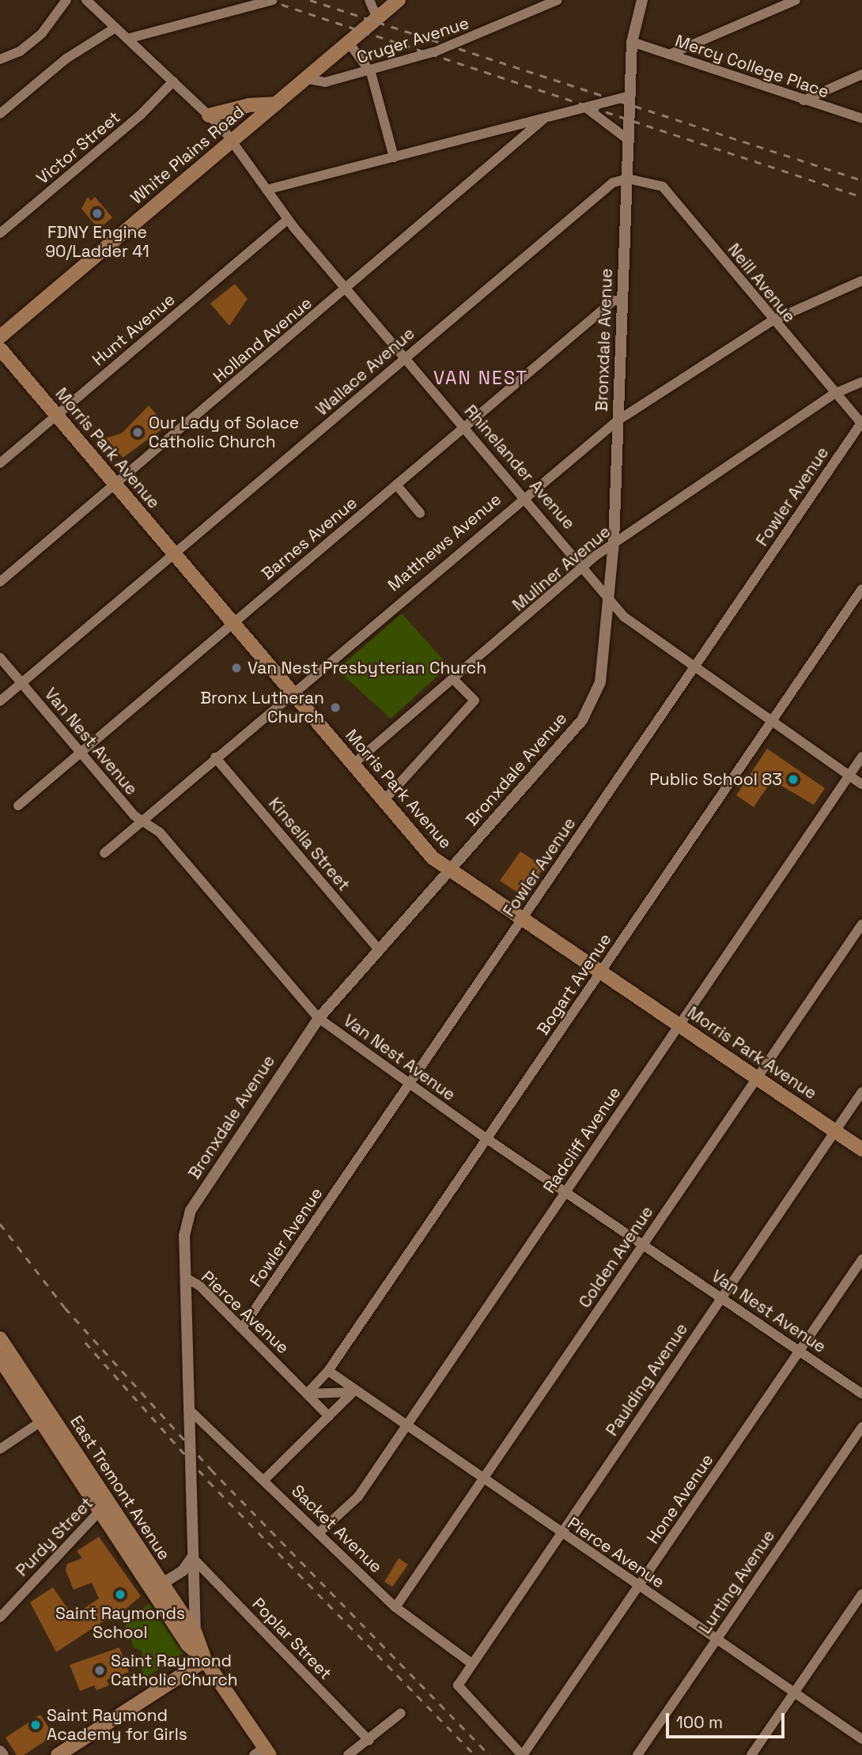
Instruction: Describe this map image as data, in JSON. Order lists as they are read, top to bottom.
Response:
{
  "streets": {
    "main road": ["White Plains Road", "Morris Park Avenue", "East Tremont Avenue"],
    "street": [
      "Cruger Avenue",
      "Mercy College Place",
      "Victor Street",
      "Neill Avenue",
      "Hunt Avenue",
      "Holland Avenue",
      "Bronxdale Avenue",
      "Wallace Avenue",
      "Rhinelander Avenue",
      "Fowler Avenue",
      "Barnes Avenue",
      "Matthews Avenue",
      "Muliner Avenue",
      "Van Nest Avenue",
      "Kinsella Street",
      "Bogart Avenue",
      "Radcliff Avenue",
      "Colden Avenue",
      "Pierce Avenue",
      "Paulding Avenue",
      "Hone Avenue",
      "Sacket Avenue",
      "Purdy Street",
      "Lurting Avenue",
      "Poplar Street"
    ]
  },
  "crossings": [
    ["Cruger Avenue", "White Plains Road"],
    ["Mercy College Place", "Bronxdale Avenue"],
    ["Victor Street", "Rhinelander Avenue"],
    ["White Plains Road", "Rhinelander Avenue"],
    ["Neill Avenue", "Bronxdale Avenue"],
    ["Neill Avenue", "Wallace Avenue"],
    ["Neill Avenue", "Fowler Avenue"],
    ["Neill Avenue", "Matthews Avenue"],
    ["Neill Avenue", "Muliner Avenue"],
    ["Hunt Avenue", "Morris Park Avenue"],
    ["Hunt Avenue", "Rhinelander Avenue"],
    ["Holland Avenue", "Morris Park Avenue"],
    ["Holland Avenue", "Rhinelander Avenue"],
    ["Bronxdale Avenue", "Wallace Avenue"],
    ["Bronxdale Avenue", "Morris Park Avenue"],
    ["Bronxdale Avenue", "Rhinelander Avenue"],
    ["Bronxdale Avenue", "Barnes Avenue"],
    ["Bronxdale Avenue", "Matthews Avenue"],
    ["Bronxdale Avenue", "Muliner Avenue"],
    ["Bronxdale Avenue", "Van Nest Avenue"],
    ["Bronxdale Avenue", "Kinsella Street"],
    ["Bronxdale Avenue", "Pierce Avenue"],
    ["Bronxdale Avenue", "East Tremont Avenue"],
    ["Bronxdale Avenue", "Sacket Avenue"],
    ["Bronxdale Avenue", "Poplar Street"],
    ["Wallace Avenue", "Morris Park Avenue"],
    ["Wallace Avenue", "Rhinelander Avenue"],
    ["Wallace Avenue", "Van Nest Avenue"],
    ["Morris Park Avenue", "Fowler Avenue"],
    ["Morris Park Avenue", "Barnes Avenue"],
    ["Morris Park Avenue", "Matthews Avenue"],
    ["Morris Park Avenue", "Muliner Avenue"],
    ["Morris Park Avenue", "Bogart Avenue"],
    ["Morris Park Avenue", "Radcliff Avenue"],
    ["Morris Park Avenue", "Colden Avenue"],
    ["Morris Park Avenue", "Paulding Avenue"],
    ["Rhinelander Avenue", "Fowler Avenue"],
    ["Rhinelander Avenue", "Barnes Avenue"],
    ["Rhinelander Avenue", "Matthews Avenue"],
    ["Rhinelander Avenue", "Muliner Avenue"],
    ["Rhinelander Avenue", "Bogart Avenue"],
    ["Rhinelander Avenue", "Radcliff Avenue"],
    ["Fowler Avenue", "Van Nest Avenue"],
    ["Fowler Avenue", "Pierce Avenue"],
    ["Barnes Avenue", "Van Nest Avenue"],
    ["Matthews Avenue", "Van Nest Avenue"],
    ["Matthews Avenue", "Kinsella Street"],
    ["Van Nest Avenue", "Bogart Avenue"],
    ["Van Nest Avenue", "Radcliff Avenue"],
    ["Van Nest Avenue", "Colden Avenue"],
    ["Van Nest Avenue", "Paulding Avenue"],
    ["Van Nest Avenue", "Hone Avenue"],
    ["Bogart Avenue", "Pierce Avenue"],
    ["Radcliff Avenue", "Pierce Avenue"],
    ["Radcliff Avenue", "Sacket Avenue"],
    ["Colden Avenue", "Pierce Avenue"],
    ["Colden Avenue", "Sacket Avenue"],
    ["Pierce Avenue", "Paulding Avenue"],
    ["Pierce Avenue", "Hone Avenue"],
    ["Pierce Avenue", "Lurting Avenue"],
    ["Paulding Avenue", "Hone Avenue"],
    ["Paulding Avenue", "Sacket Avenue"],
    ["East Tremont Avenue", "Purdy Street"]
  ],
  "districts": ["VAN NEST"],
  "places": [
    "FDNY Engine 90/Ladder 41",
    "Our Lady of Solace Catholic Church",
    "Van Nest Presbyterian Church",
    "Bronx Lutheran Church",
    "Public School 83",
    "Saint Raymonds School",
    "Saint Raymond Catholic Church",
    "Saint Raymond Academy for Girls"
  ],
  "scale_bar": "100 m"
}
